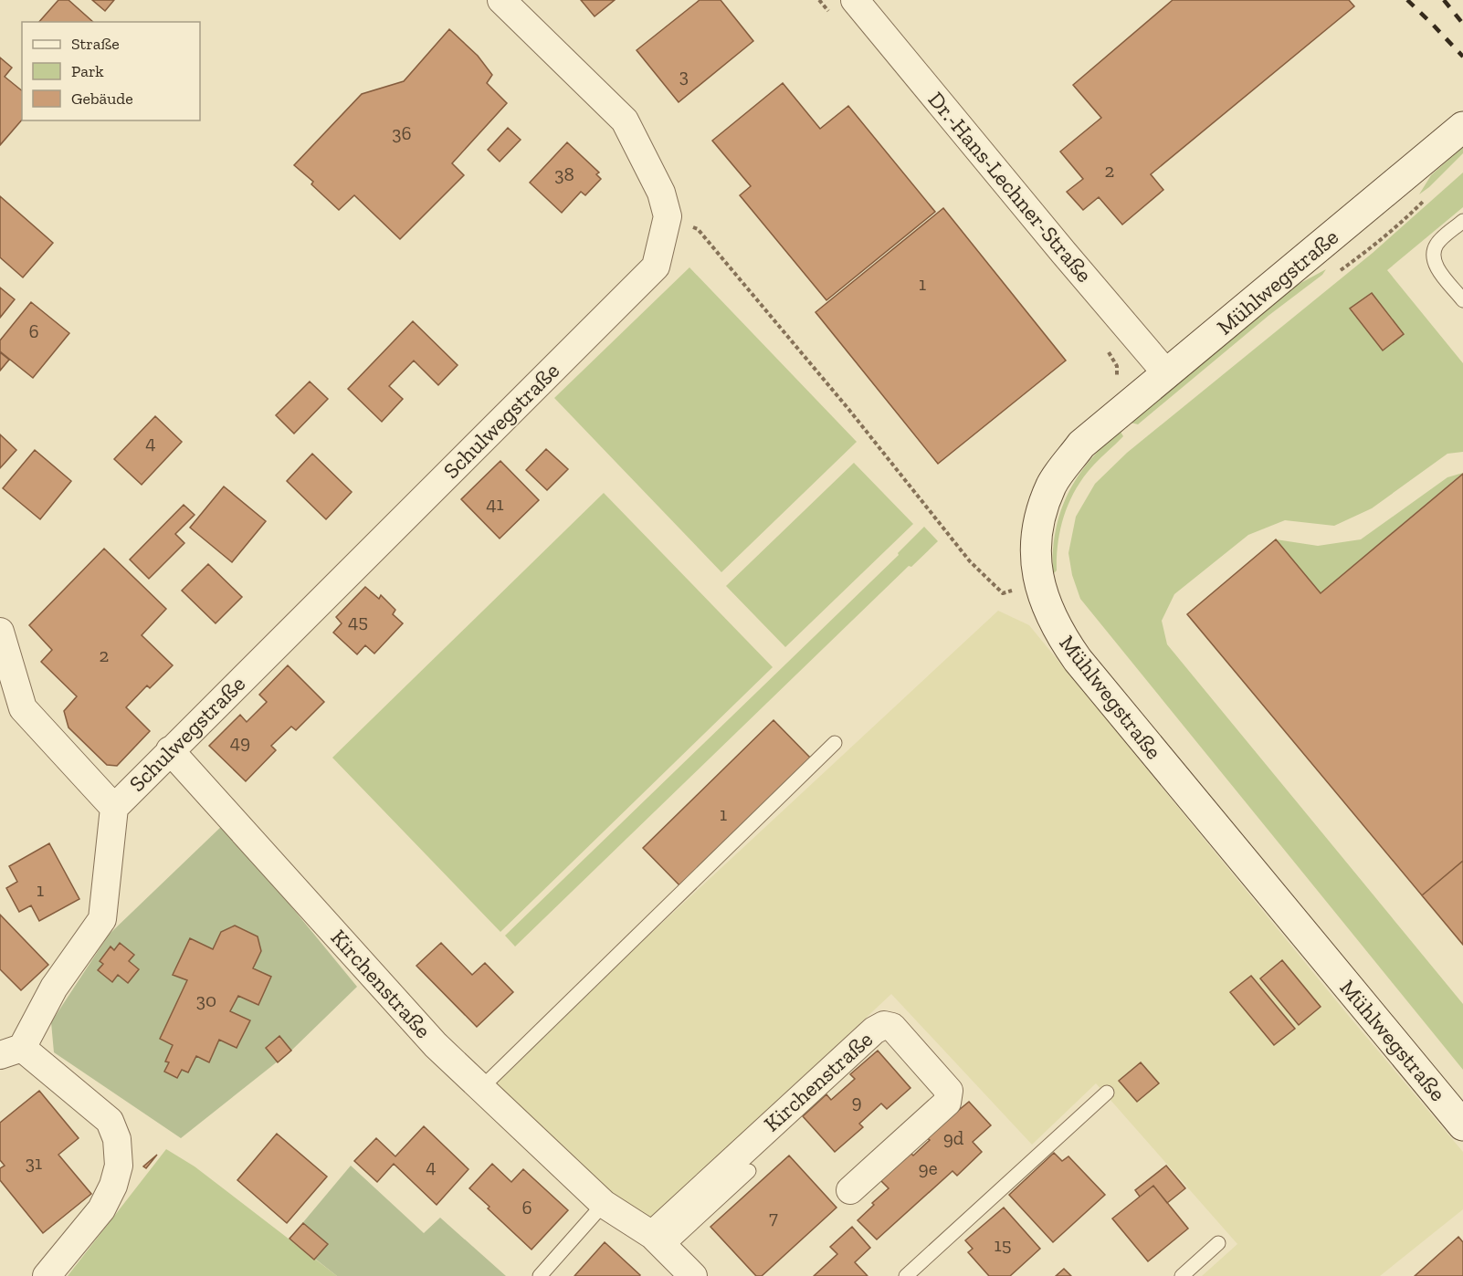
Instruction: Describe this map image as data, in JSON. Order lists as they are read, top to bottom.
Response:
{
  "streets": {
    "street": [
      "Dr.-Hans-Lechner-Straße",
      "Mühlwegstraße",
      "Schulwegstraße",
      "Kirchenstraße"
    ]
  },
  "crossings": [
    ["Dr.-Hans-Lechner-Straße", "Mühlwegstraße"],
    ["Schulwegstraße", "Kirchenstraße"]
  ],
  "house_numbers": [
    "3",
    "36",
    "2",
    "38",
    "1",
    "6",
    "4",
    "41",
    "45",
    "2",
    "49",
    "1",
    "1",
    "30",
    "9",
    "9d",
    "31",
    "4",
    "9e",
    "6",
    "7",
    "15"
  ],
  "legend": ["Straße", "Park", "Gebäude"]
}
